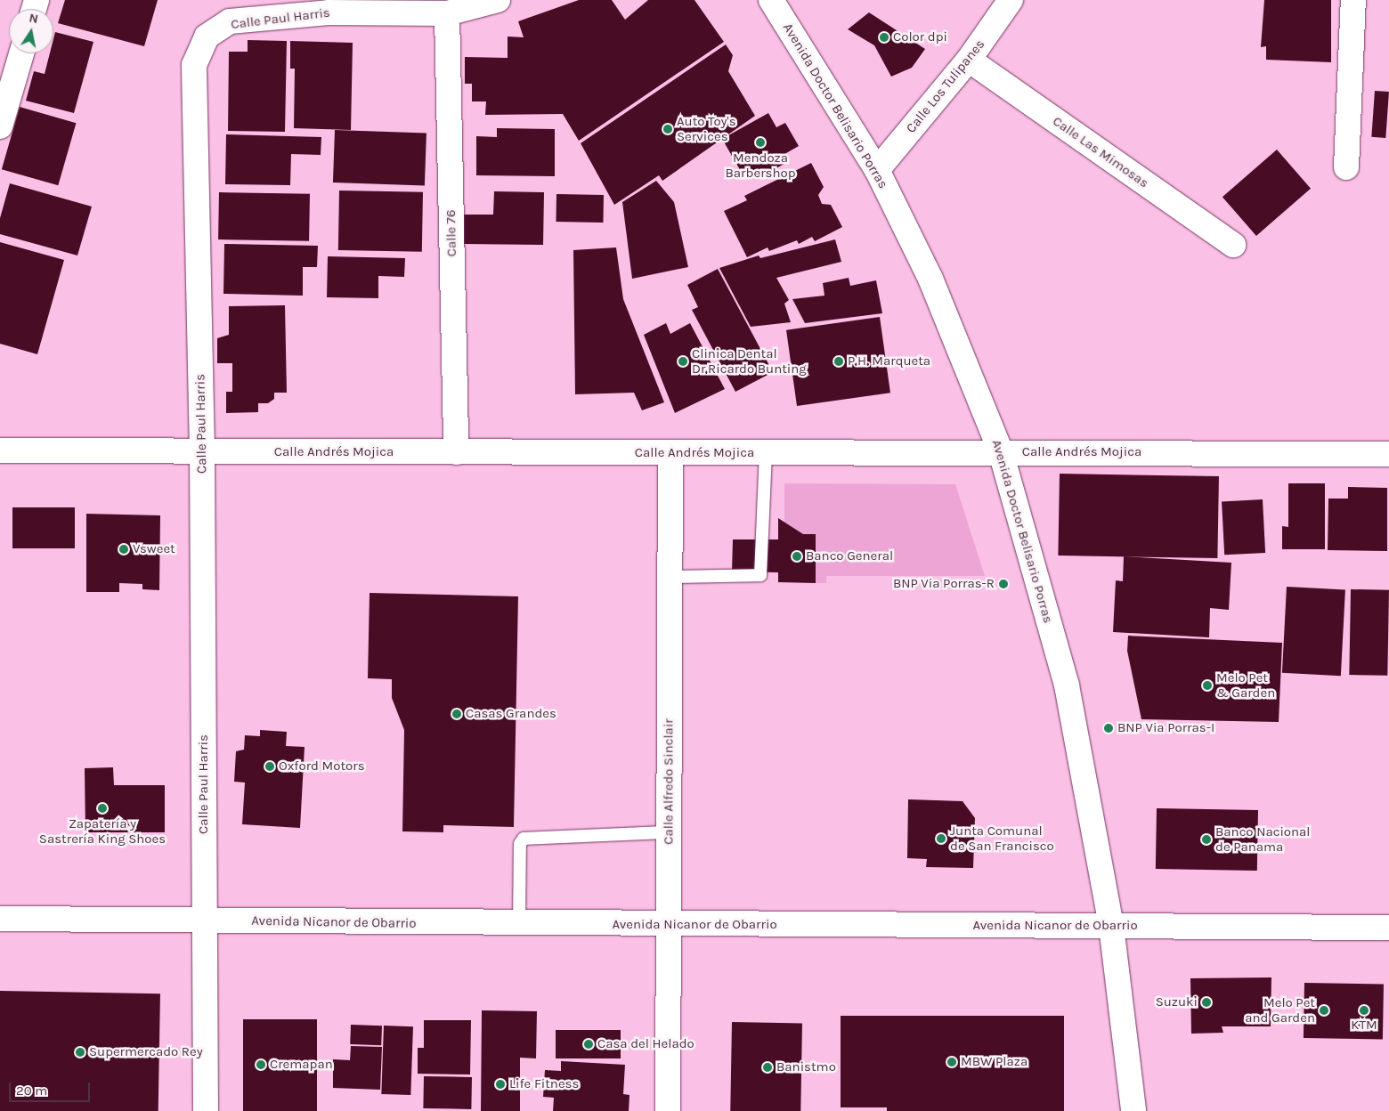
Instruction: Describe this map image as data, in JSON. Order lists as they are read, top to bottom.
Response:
{
  "streets": {
    "street": [
      "Calle Paul Harris",
      "Calle Los Tulipanes",
      "Avenida Doctor Belisario Porras",
      "Calle Las Mimosas",
      "Calle 76",
      "Calle Andrés Mojica",
      "Calle Alfredo Sinclair",
      "Avenida Nicanor de Obarrio"
    ]
  },
  "crossings": [
    ["Calle Paul Harris", "Calle 76"],
    ["Calle Paul Harris", "Calle Andrés Mojica"],
    ["Calle Paul Harris", "Avenida Nicanor de Obarrio"],
    ["Calle Los Tulipanes", "Avenida Doctor Belisario Porras"],
    ["Calle Los Tulipanes", "Calle Las Mimosas"],
    ["Avenida Doctor Belisario Porras", "Calle Andrés Mojica"],
    ["Avenida Doctor Belisario Porras", "Avenida Nicanor de Obarrio"],
    ["Calle 76", "Calle Andrés Mojica"],
    ["Calle Andrés Mojica", "Calle Alfredo Sinclair"],
    ["Calle Alfredo Sinclair", "Avenida Nicanor de Obarrio"]
  ],
  "places": [
    "Color dpi",
    "Auto Toy's Services",
    "Mendoza Barbershop",
    "Clinica Dental Dr.Ricardo Bunting",
    "P.H. Marqueta",
    "Vsweet",
    "Banco General",
    "BNP Via Porras-R",
    "Melo Pet & Garden",
    "Casas Grandes",
    "BNP Via Porras-I",
    "Oxford Motors",
    "Zapatería y Sastrería King Shoes",
    "Junta Comunal de San Francisco",
    "Banco Nacional de Panama",
    "Suzuki",
    "Melo Pet and Garden",
    "KTM",
    "Casa del Helado",
    "Supermercado Rey",
    "MBW Plaza",
    "Cremapan",
    "Banistmo",
    "Life Fitness"
  ],
  "scale_bar": "20 m",
  "north": "top"
}
